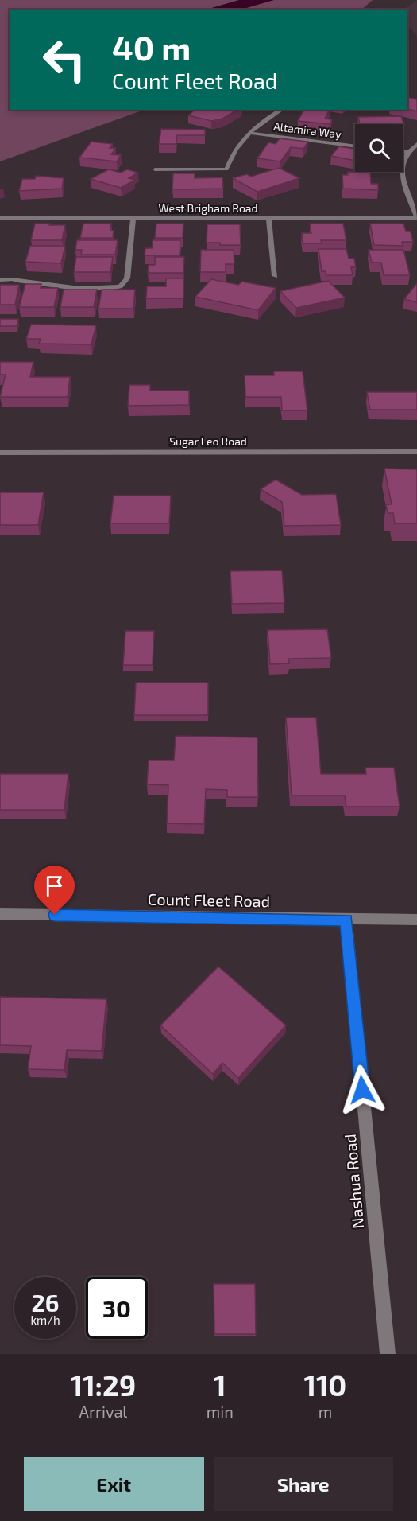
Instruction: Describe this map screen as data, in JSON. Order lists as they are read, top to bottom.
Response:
{
  "streets": {
    "street": [
      "Altamira Way",
      "West Brigham Road",
      "Sugar Leo Road",
      "Count Fleet Road",
      "Nashua Road"
    ]
  },
  "crossings": [
    ["Count Fleet Road", "Nashua Road"]
  ],
  "page": {
    "turn": ["40 m", "Count Fleet Road"],
    "speed": "26 km/h",
    "limit": "30",
    "eta": [
      "11:29",
      "Arrival",
      "1",
      "min",
      "110",
      "m"
    ],
    "buttons": ["Exit", "Share"]
  }
}
